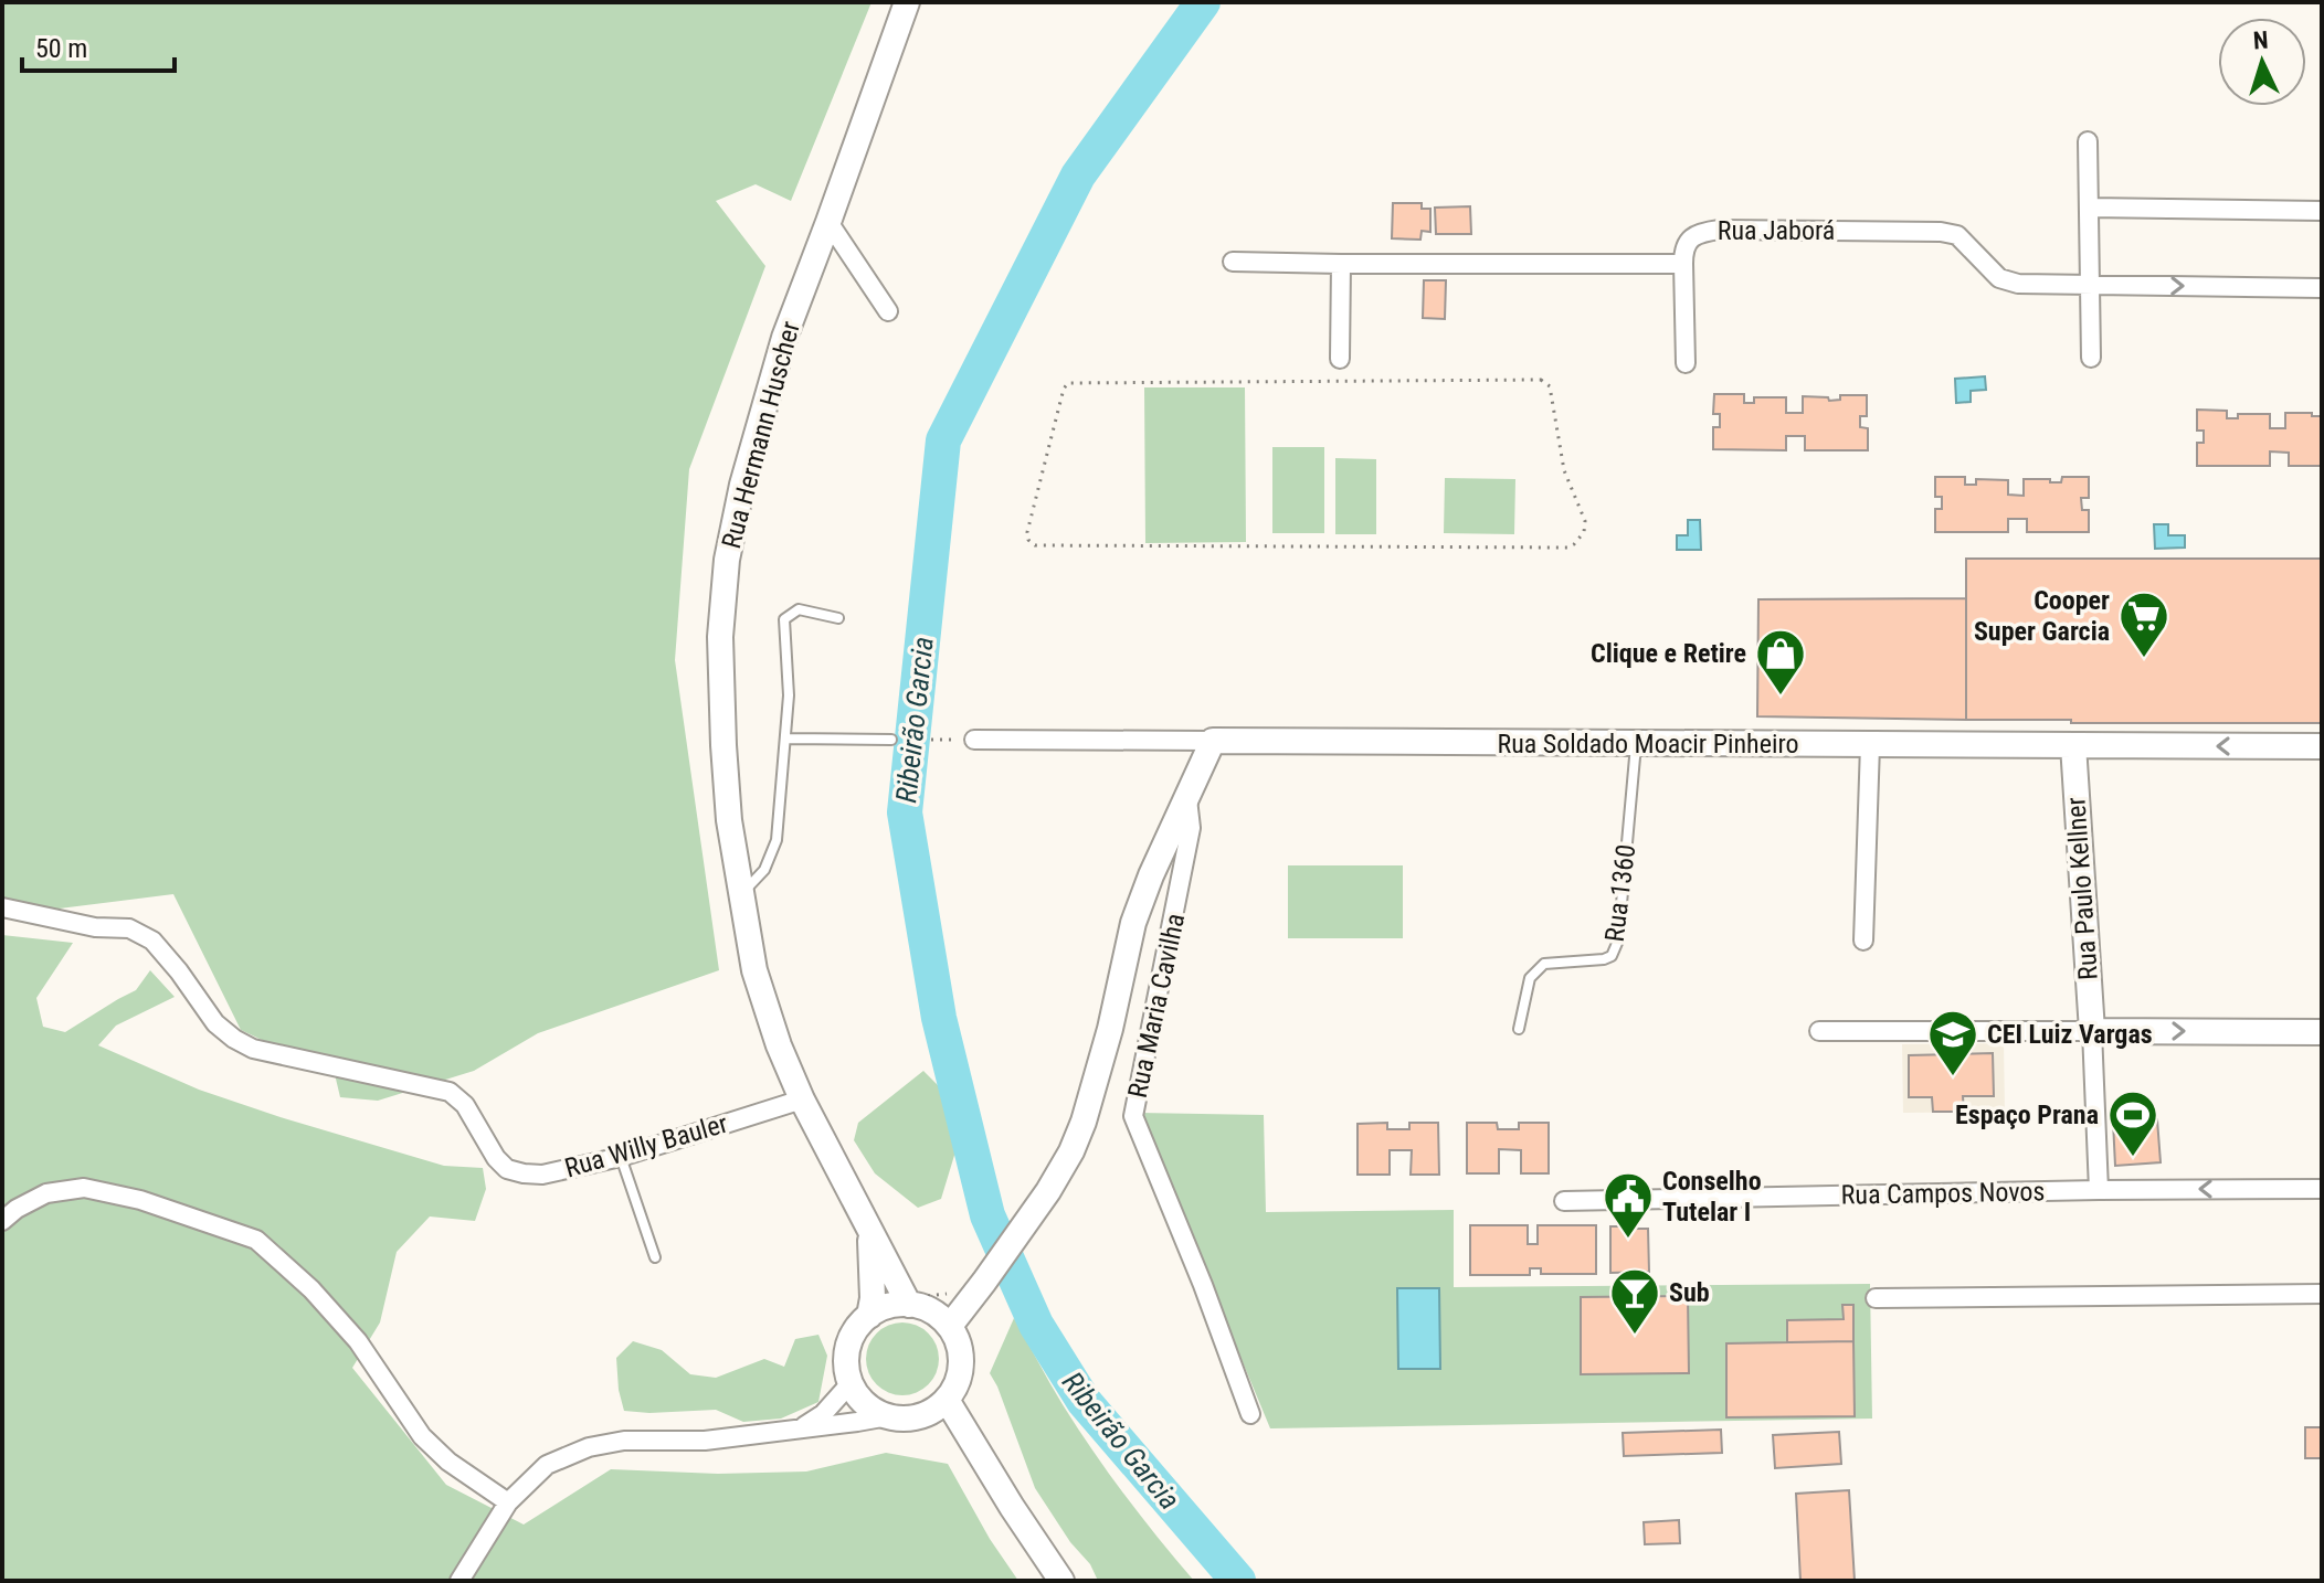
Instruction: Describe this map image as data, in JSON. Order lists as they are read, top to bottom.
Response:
{
  "streets": {
    "street": [
      "Rua Jaborá",
      "Rua Hermann Huscher",
      "Rua Soldado Moacir Pinheiro",
      "Rua Paulo Kellner",
      "Rua Maria Cavilha",
      "Rua Willy Bauler",
      "Rua Campos Novos"
    ],
    "lane": ["Rua 1360"]
  },
  "crossings": [
    ["Rua Hermann Huscher", "Rua Willy Bauler"],
    ["Rua Soldado Moacir Pinheiro", "Rua Paulo Kellner"],
    ["Rua Soldado Moacir Pinheiro", "Rua 1360"],
    ["Rua Soldado Moacir Pinheiro", "Rua Maria Cavilha"]
  ],
  "water": ["Ribeirão Garcia"],
  "places": {
    "supermarket": ["Cooper Super Garcia"],
    "shop": ["Clique e Retire"],
    "school or university": ["CEI Luiz Vargas"],
    "sports": ["Espaço Prana"],
    "public building": ["Conselho Tutelar I"],
    "bar": ["Sub"]
  },
  "scale_bar": "50 m",
  "north": "top"
}
